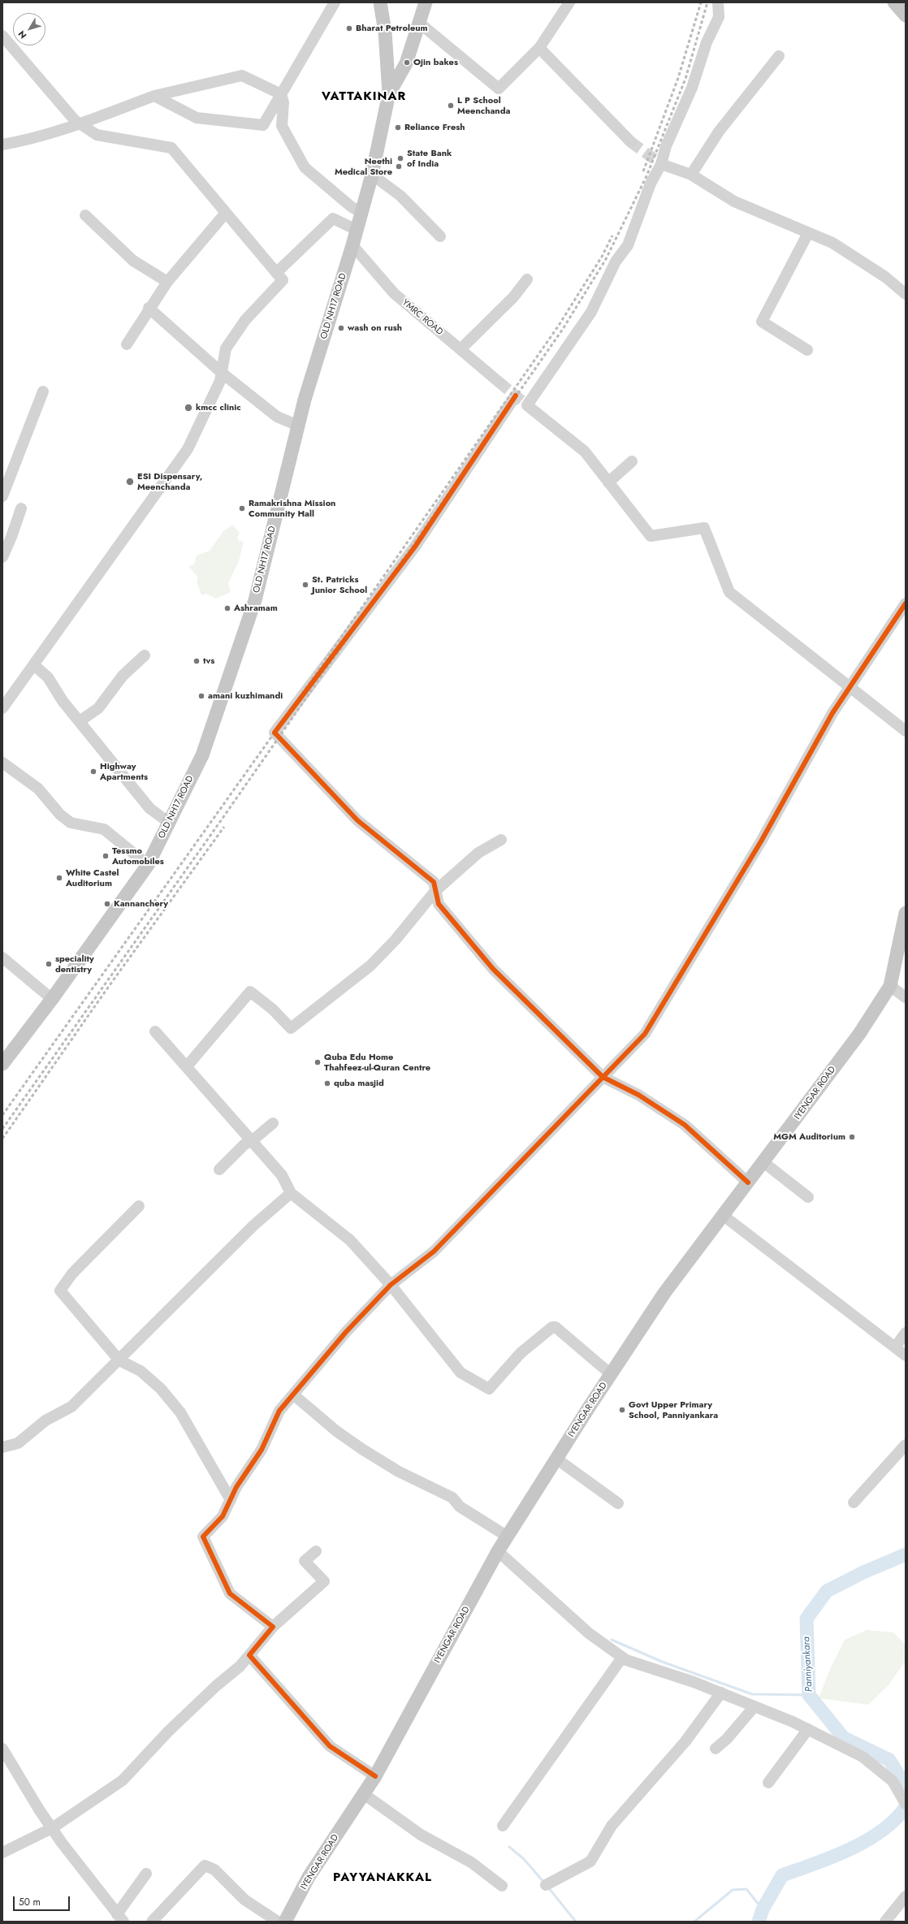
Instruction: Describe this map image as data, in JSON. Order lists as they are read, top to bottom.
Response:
{
  "streets": {
    "main road": ["OLD NH17 ROAD", "IYENGAR ROAD"],
    "street": ["YMRC ROAD"]
  },
  "crossings": [
    ["OLD NH17 ROAD", "YMRC ROAD"]
  ],
  "districts": ["VATTAKINAR", "PAYYANAKKAL"],
  "water": ["Panniyankara"],
  "places": [
    "Bharat Petroleum",
    "Ojin bakes",
    "L P School Meenchanda",
    "Reliance Fresh",
    "State Bank of India",
    "Neethi Medical Store",
    "wash on rush",
    "kmcc clinic",
    "ESI Dispensary, Meenchanda",
    "Ramakrishna Mission Community Hall",
    "St. Patricks Junior School",
    "Ashramam",
    "tvs",
    "amani kuzhimandi",
    "Highway Apartments",
    "Tessmo Automobiles",
    "White Castel Auditorium",
    "Kannanchery",
    "speciality dentistry",
    "Quba Edu Home Thahfeez-ul-Quran Centre",
    "quba masjid",
    "MGM Auditorium",
    "Govt Upper Primary School, Panniyankara"
  ],
  "scale_bar": "50 m",
  "north": "bottom left"
}
